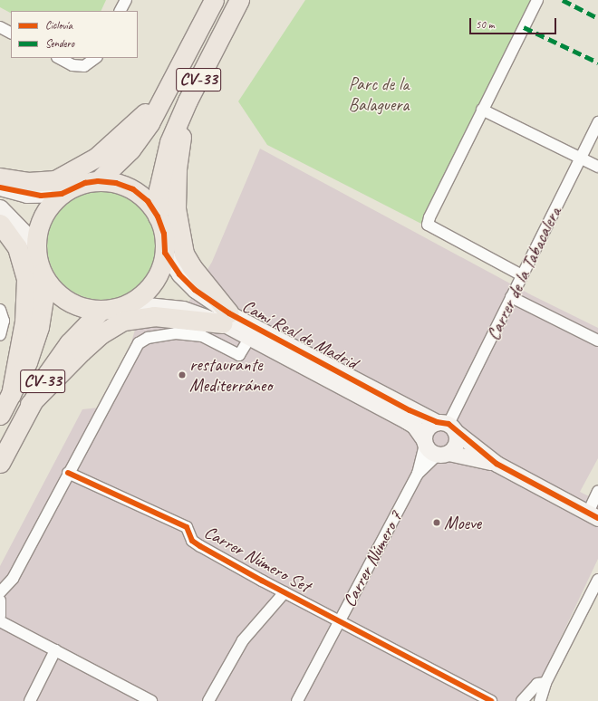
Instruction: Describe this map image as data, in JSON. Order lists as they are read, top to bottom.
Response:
{
  "streets": {
    "highway": ["CV-33"],
    "street": [
      "Carrer de la Tabacalera",
      "Camí Real de Madrid",
      "Carrer Número Set",
      "Carrer Número 7"
    ]
  },
  "crossings": [
    ["CV-33", "Camí Real de Madrid"],
    ["Carrer de la Tabacalera", "Camí Real de Madrid"],
    ["Camí Real de Madrid", "Carrer Número 7"],
    ["Carrer Número Set", "Carrer Número 7"]
  ],
  "parks": ["Parc de la Balaguera"],
  "places": ["restaurante Mediterráneo", "Moeve"],
  "legend": ["Ciclovía", "Sendero"],
  "scale_bar": "50 m"
}
